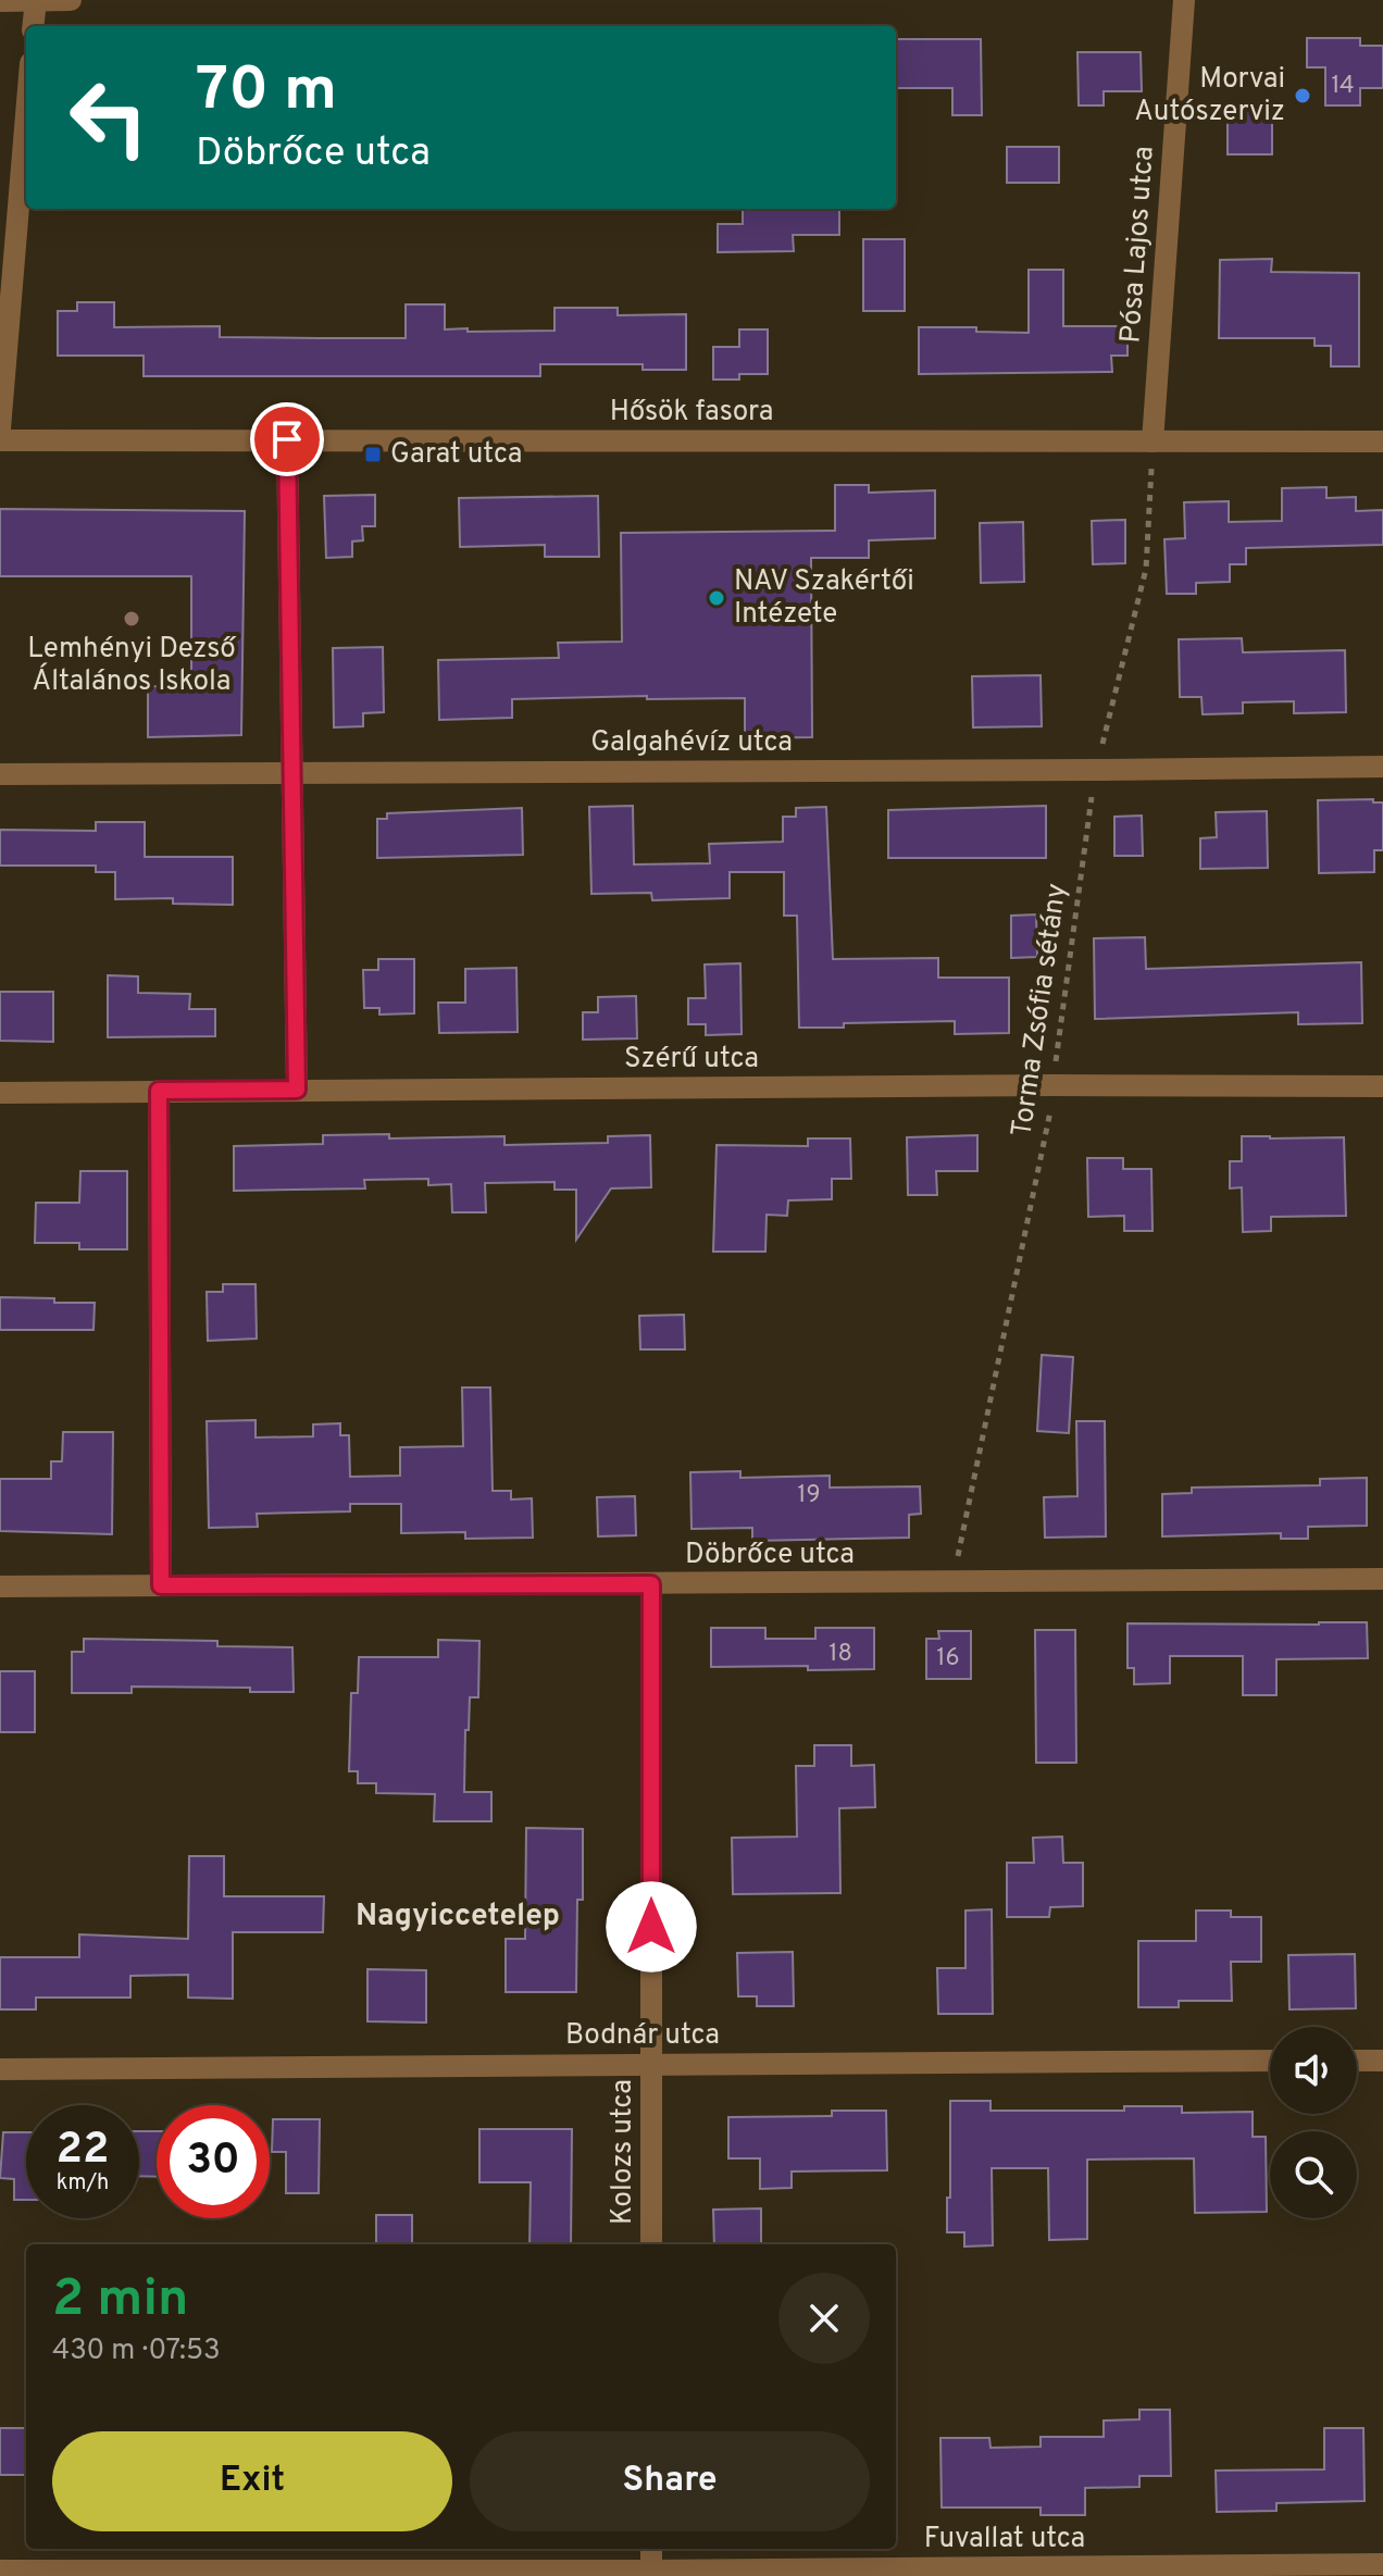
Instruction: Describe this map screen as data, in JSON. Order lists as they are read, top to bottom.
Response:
{
  "streets": {
    "street": [
      "Pósa Lajos utca",
      "Hősök fasora",
      "Galgahévíz utca",
      "Szérű utca",
      "Döbrőce utca",
      "Bodnár utca",
      "Kolozs utca",
      "Fuvallat utca"
    ],
    "path": ["Torma Zsófia sétány"]
  },
  "crossings": [
    ["Pósa Lajos utca", "Hősök fasora"],
    ["Pósa Lajos utca", "Torma Zsófia sétány"],
    ["Hősök fasora", "Torma Zsófia sétány"],
    ["Galgahévíz utca", "Torma Zsófia sétány"],
    ["Torma Zsófia sétány", "Szérű utca"],
    ["Torma Zsófia sétány", "Döbrőce utca"],
    ["Döbrőce utca", "Kolozs utca"],
    ["Bodnár utca", "Kolozs utca"]
  ],
  "districts": ["Nagyiccetelep"],
  "places": {
    "other": ["Morvai Autószerviz", "NAV Szakértői Intézete", "Lemhényi Dezső Általános Iskola"],
    "transit": ["Garat utca"]
  },
  "house_numbers": [
    "14",
    "19",
    "18",
    "16"
  ],
  "page": {
    "turn": ["70 m", "Döbrőce utca"],
    "speed": "22 km/h",
    "limit": "30",
    "heading": ["2 min", "430 m · 07:53"],
    "buttons": ["Exit", "Share"]
  }
}
